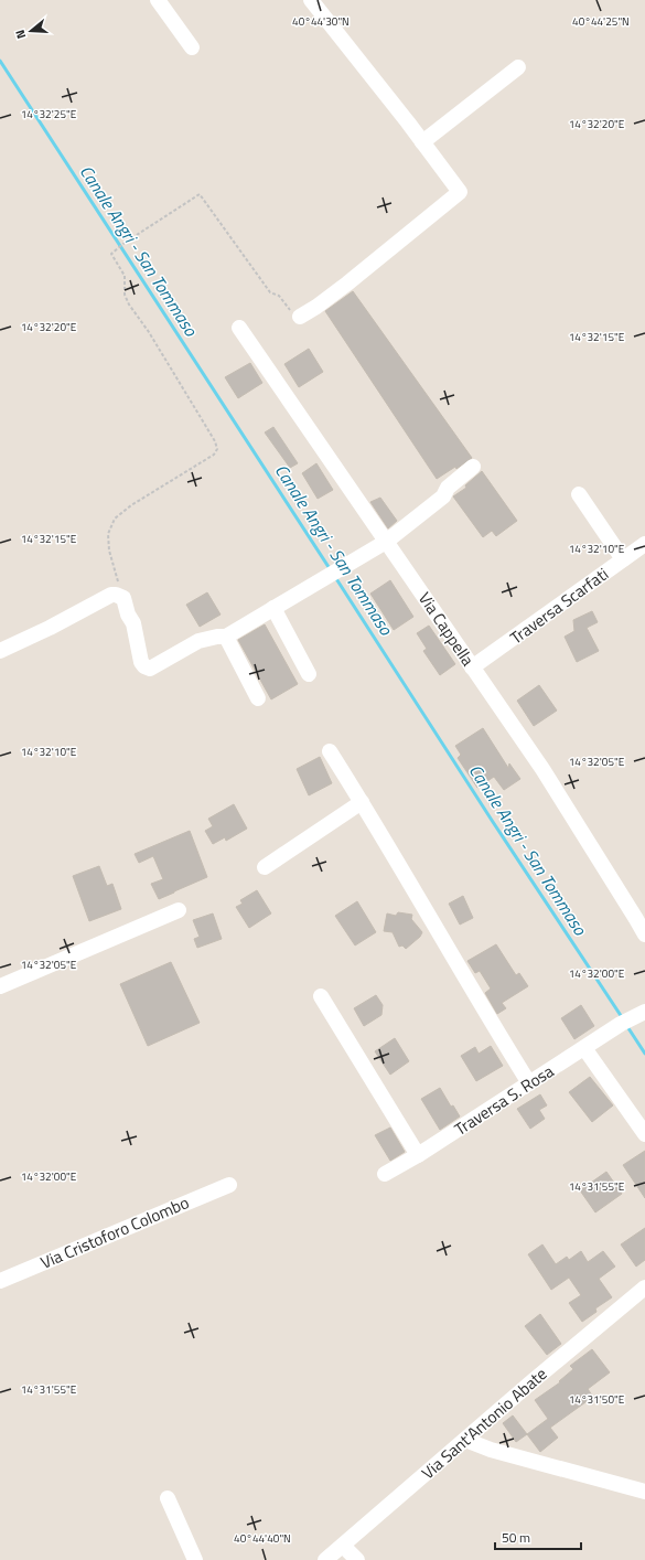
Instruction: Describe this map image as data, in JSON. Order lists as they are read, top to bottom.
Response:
{
  "streets": {
    "street": [
      "Traversa Scarfati",
      "Via Cappella",
      "Traversa S. Rosa",
      "Via Cristoforo Colombo",
      "Via Sant'Antonio Abate"
    ]
  },
  "crossings": [
    ["Traversa Scarfati", "Via Cappella"]
  ],
  "water": ["Canale Angri - San Tommaso"],
  "scale_bar": "50 m",
  "north": "left",
  "coordinates": [
    "40°44'30\"N",
    "40°44'25\"N",
    "14°32'25\"E",
    "14°32'20\"E",
    "14°32'15\"E",
    "14°32'10\"E",
    "14°32'05\"E",
    "14°32'00\"E",
    "14°31'55\"E",
    "14°31'50\"E",
    "40°44'40\"N"
  ]
}
